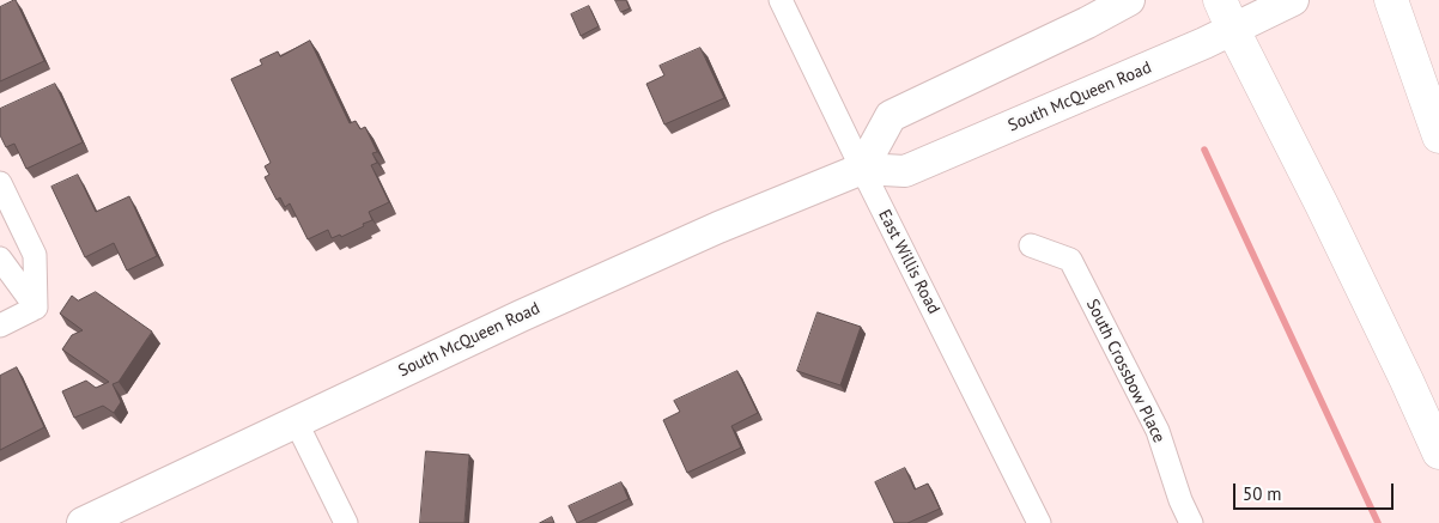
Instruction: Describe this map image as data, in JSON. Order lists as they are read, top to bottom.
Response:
{
  "streets": {
    "main road": ["South McQueen Road"],
    "street": ["East Willis Road", "South Crossbow Place"]
  },
  "crossings": [
    ["South McQueen Road", "East Willis Road"]
  ],
  "scale_bar": "50 m"
}
